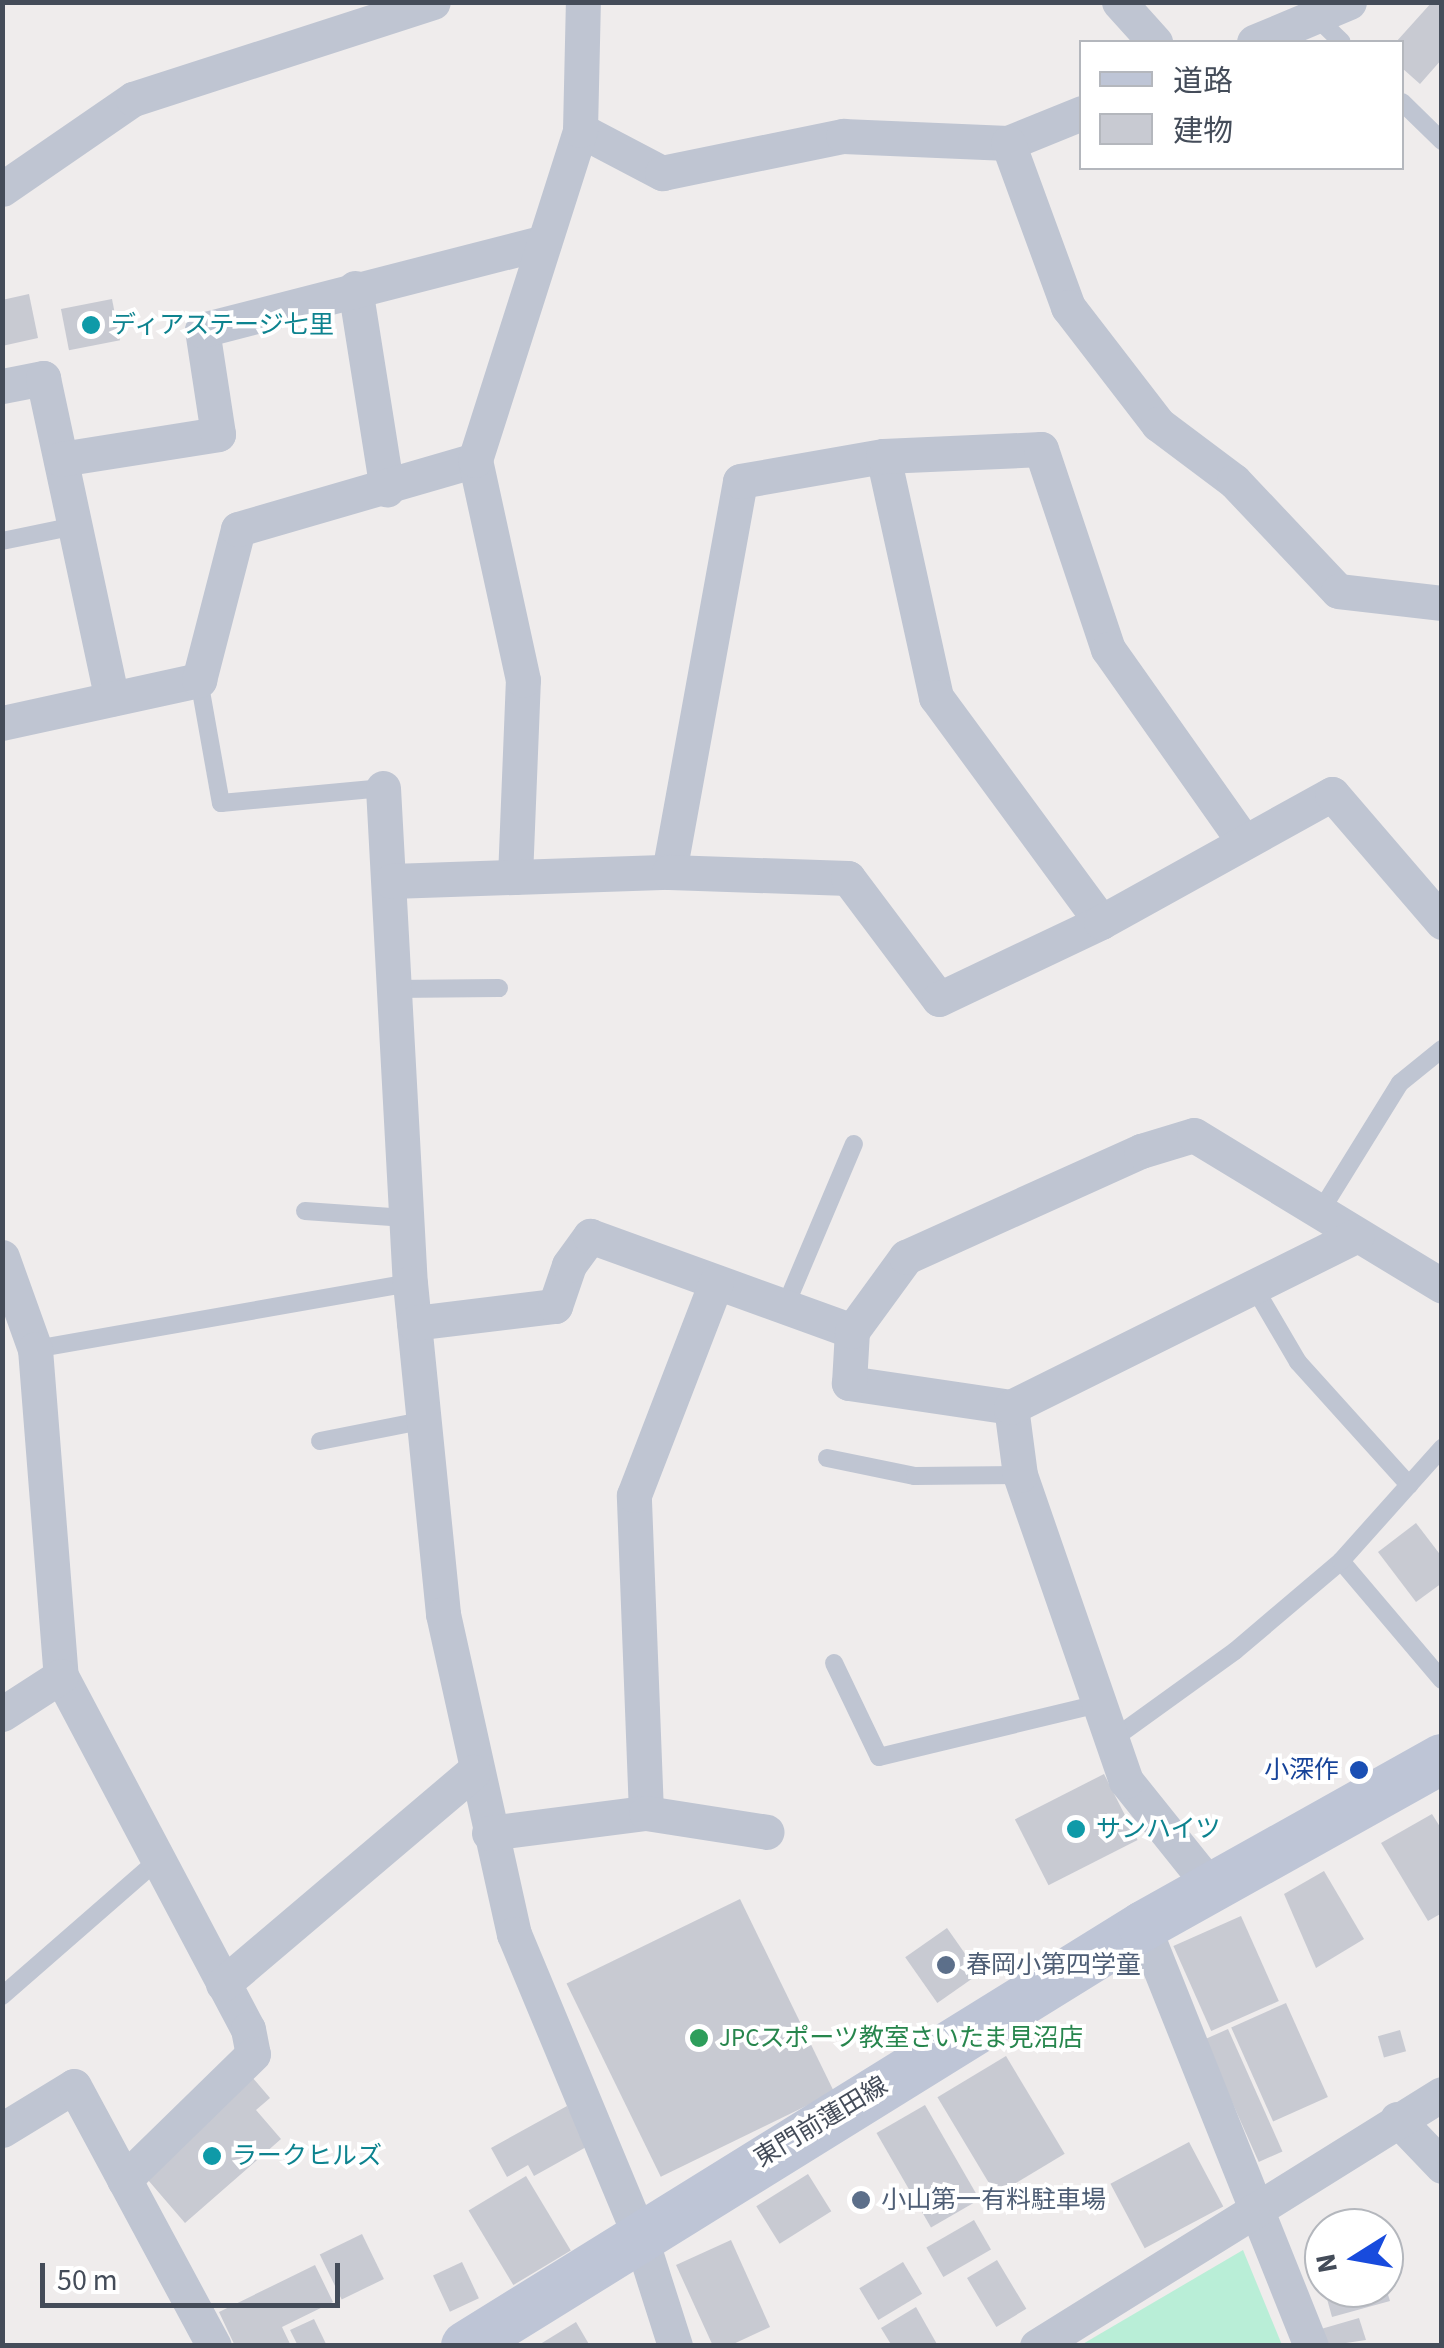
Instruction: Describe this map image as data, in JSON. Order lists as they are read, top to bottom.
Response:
{
  "streets": {
    "main road": ["東門前蓮田線"]
  },
  "places": [
    "ディアステージ七里",
    "小深作",
    "サンハイツ",
    "春岡小第四学童",
    "JPCスポーツ教室さいたま見沼店",
    "ラークヒルズ",
    "小山第一有料駐車場"
  ],
  "legend": ["道路", "建物"],
  "scale_bar": "50 m",
  "north": "left"
}
